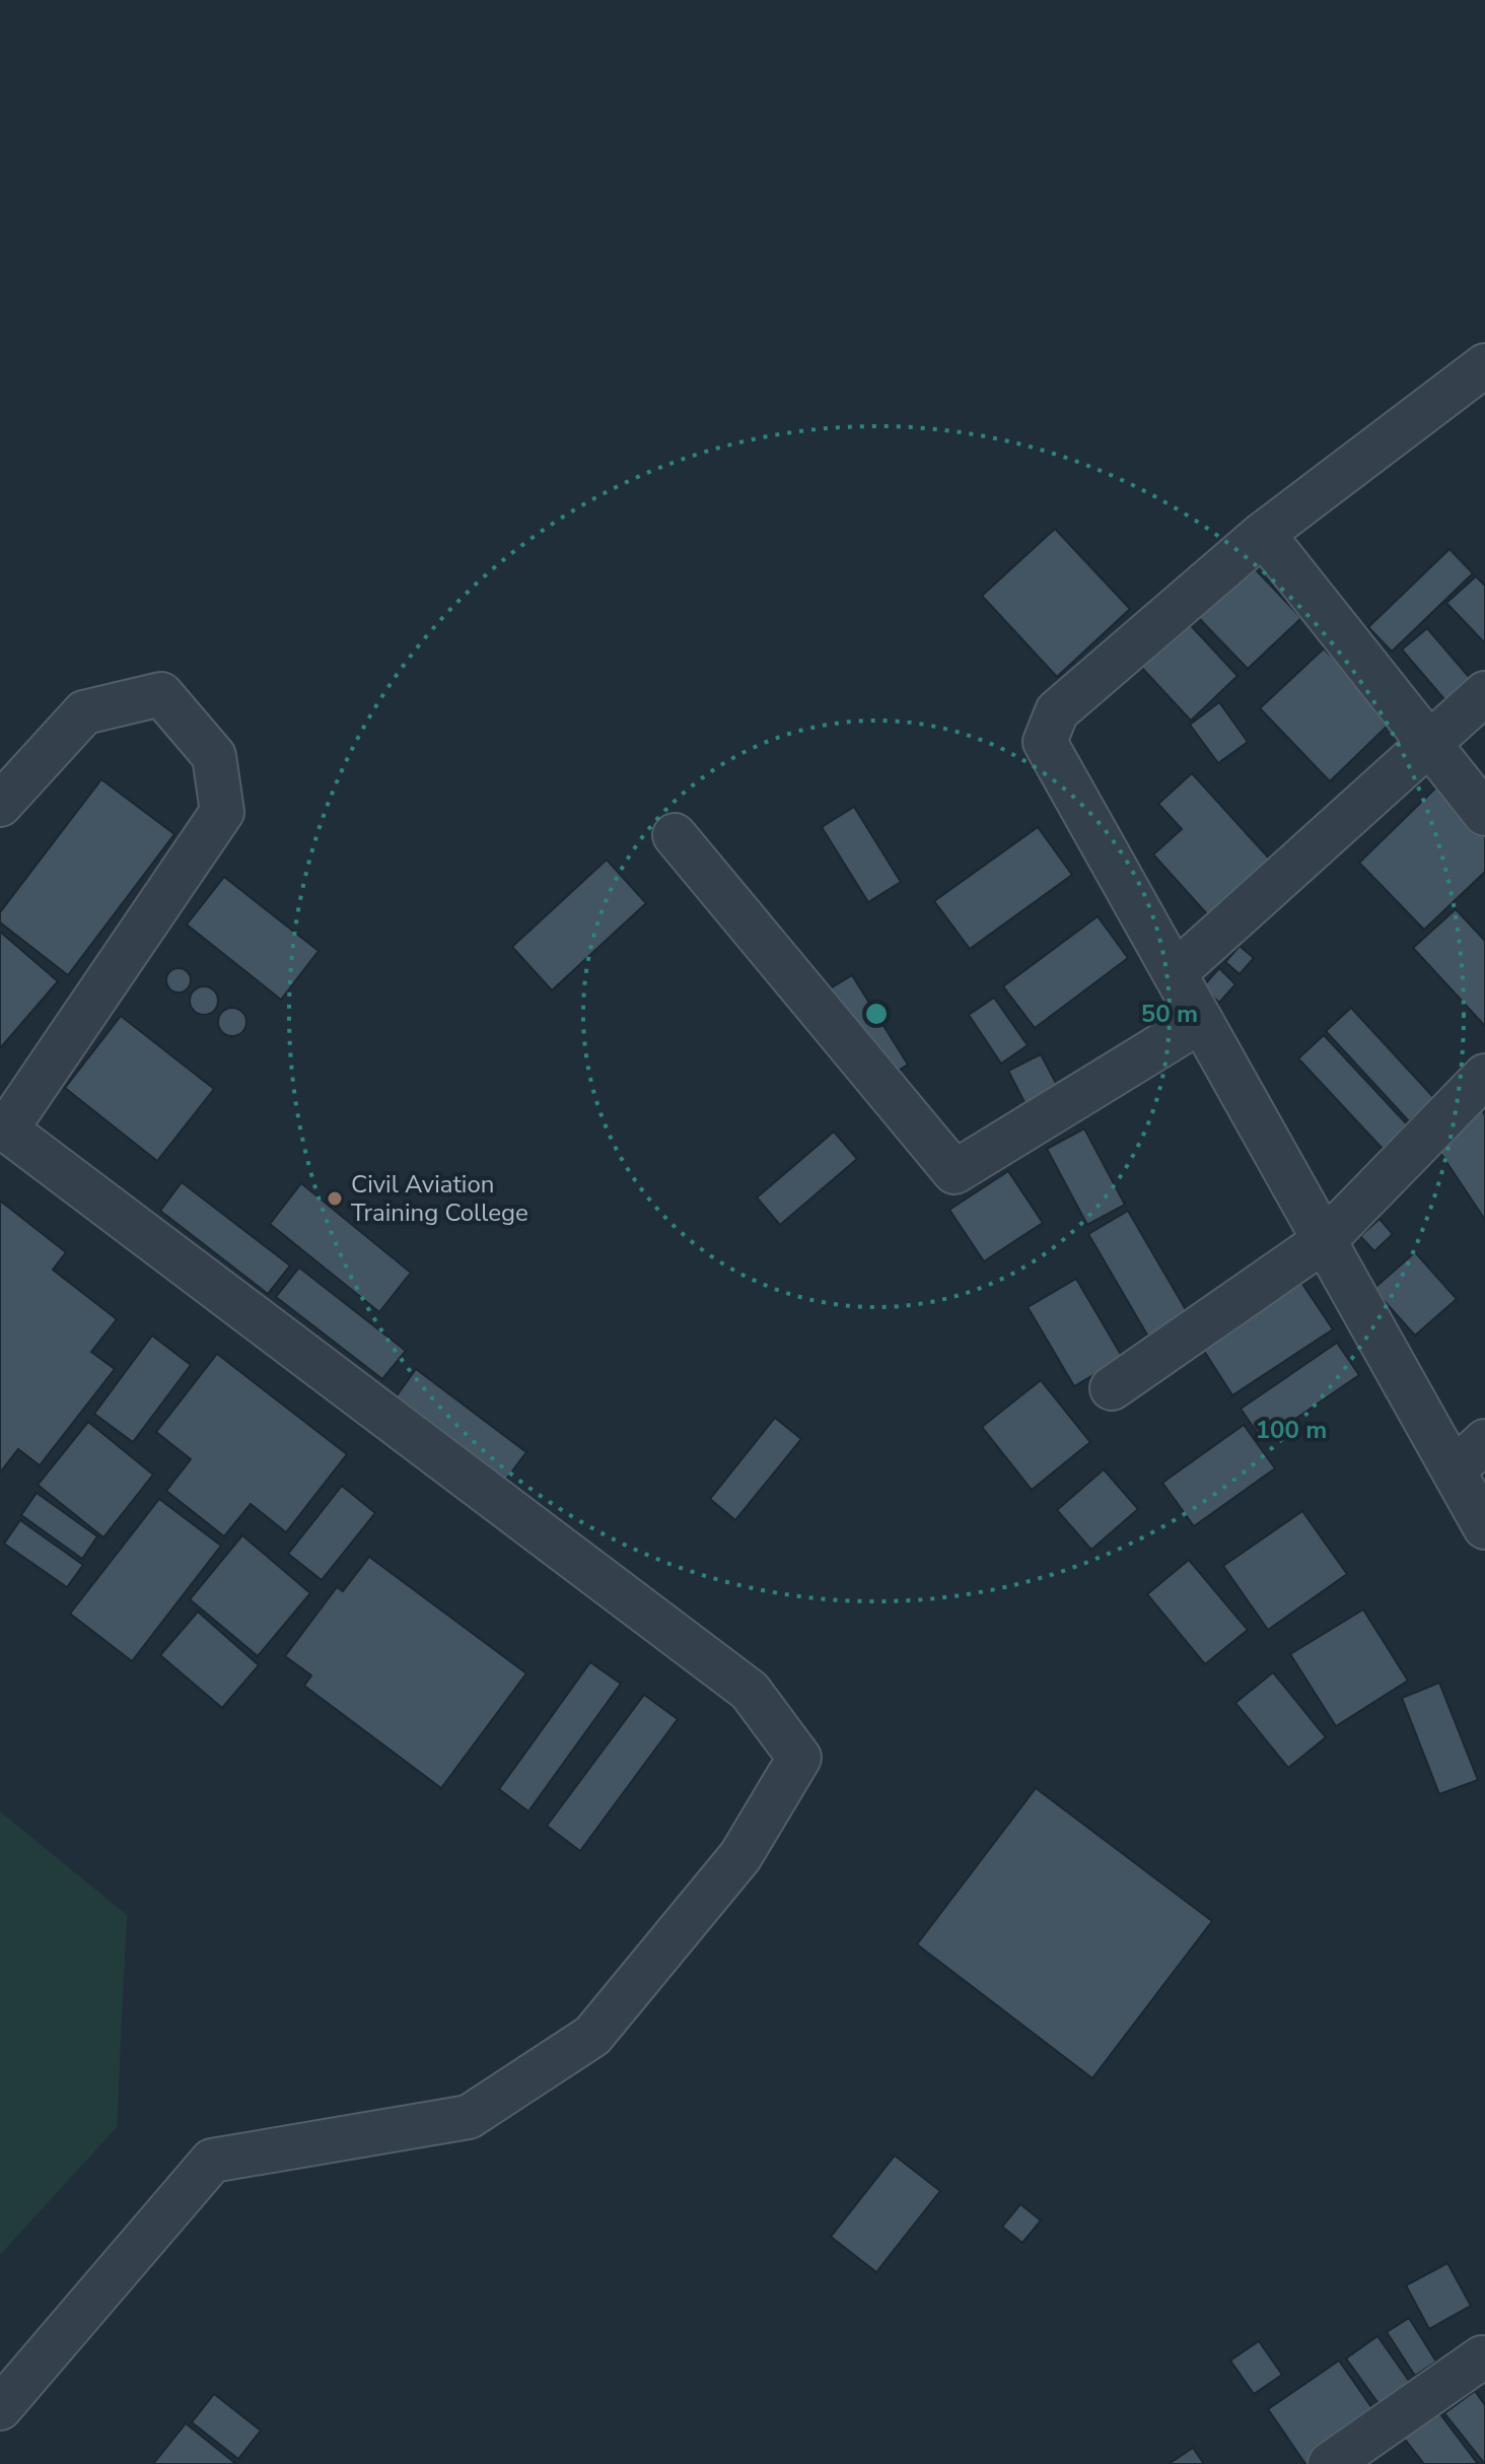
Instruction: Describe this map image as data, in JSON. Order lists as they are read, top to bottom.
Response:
{
  "places": ["Civil Aviation Training College"],
  "rings": ["50 m", "100 m"]
}
